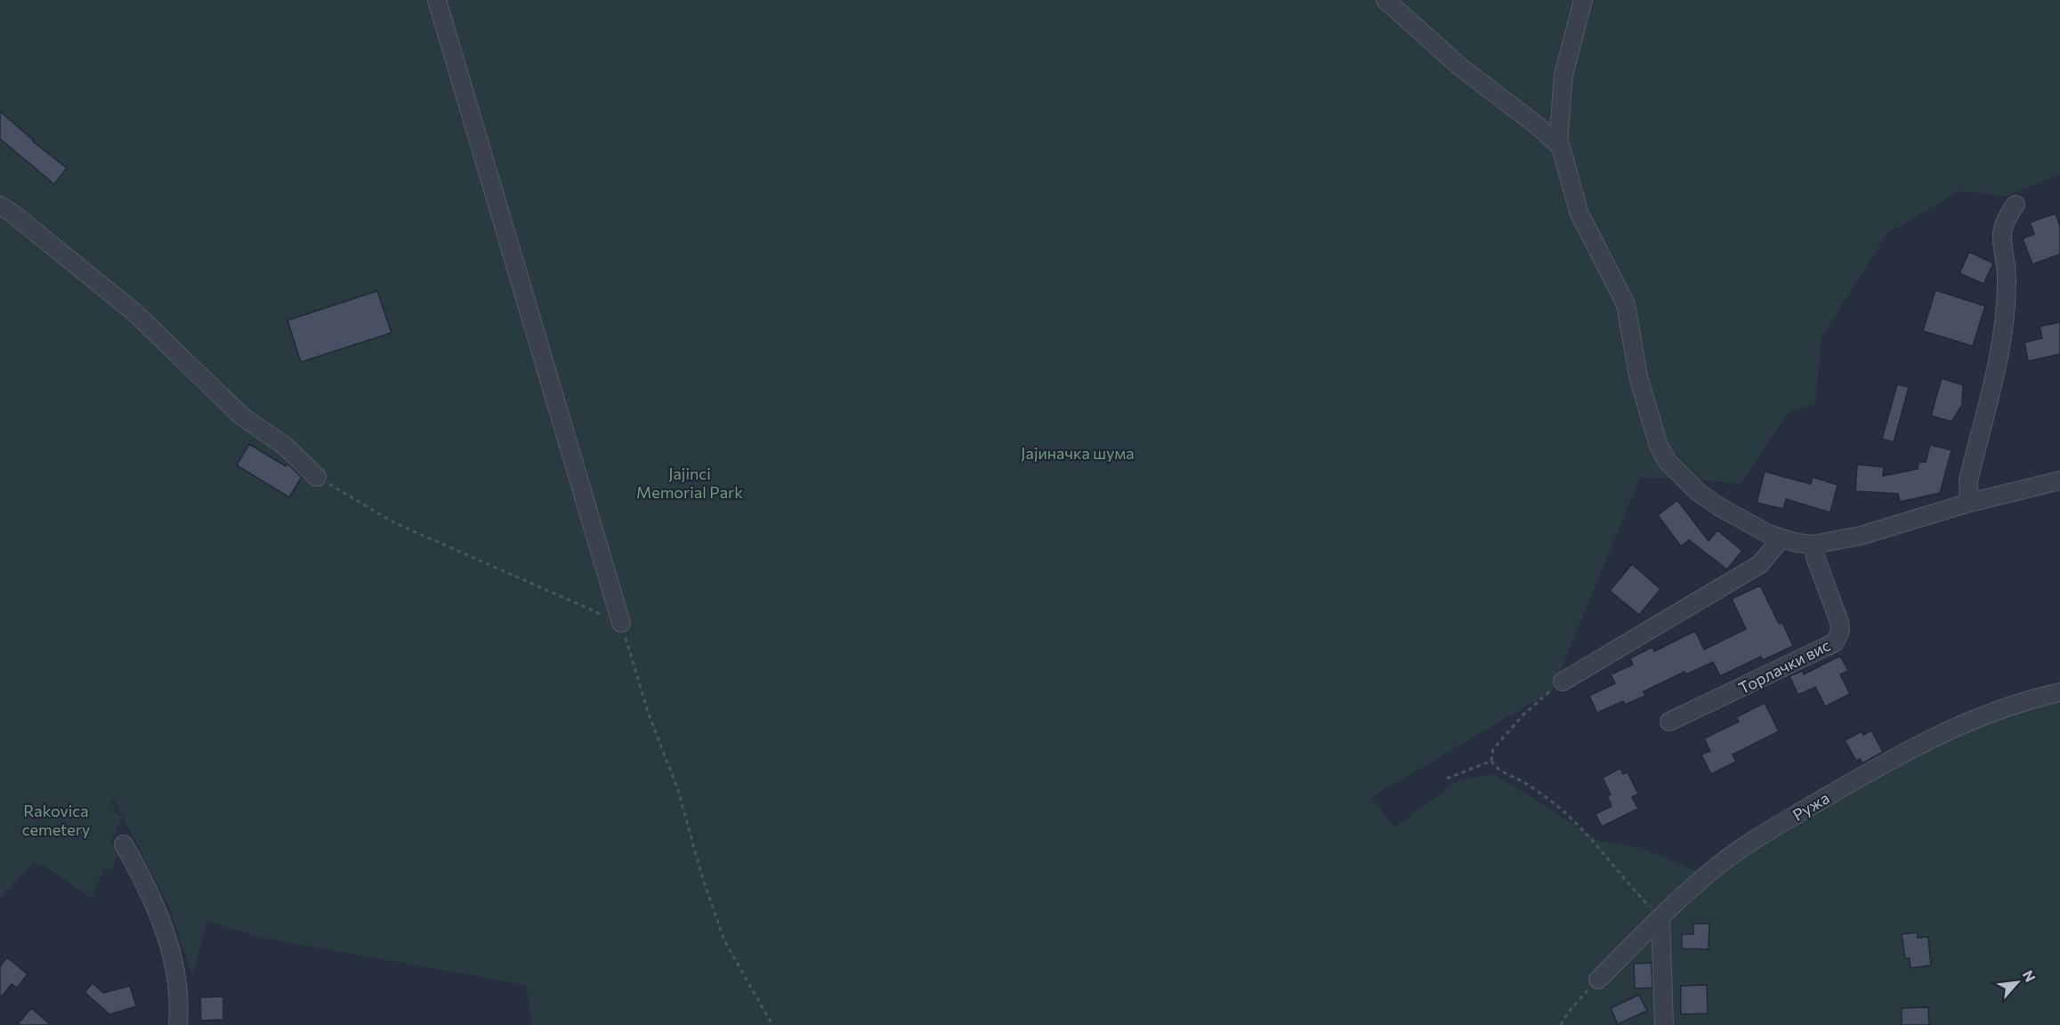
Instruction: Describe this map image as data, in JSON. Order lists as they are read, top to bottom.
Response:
{
  "streets": {
    "street": ["Торлачки вис", "Ружа"]
  },
  "parks": ["Јајиначка шума", "Jajinci Memorial Park", "Rakovica cemetery"],
  "north": "top right"
}
